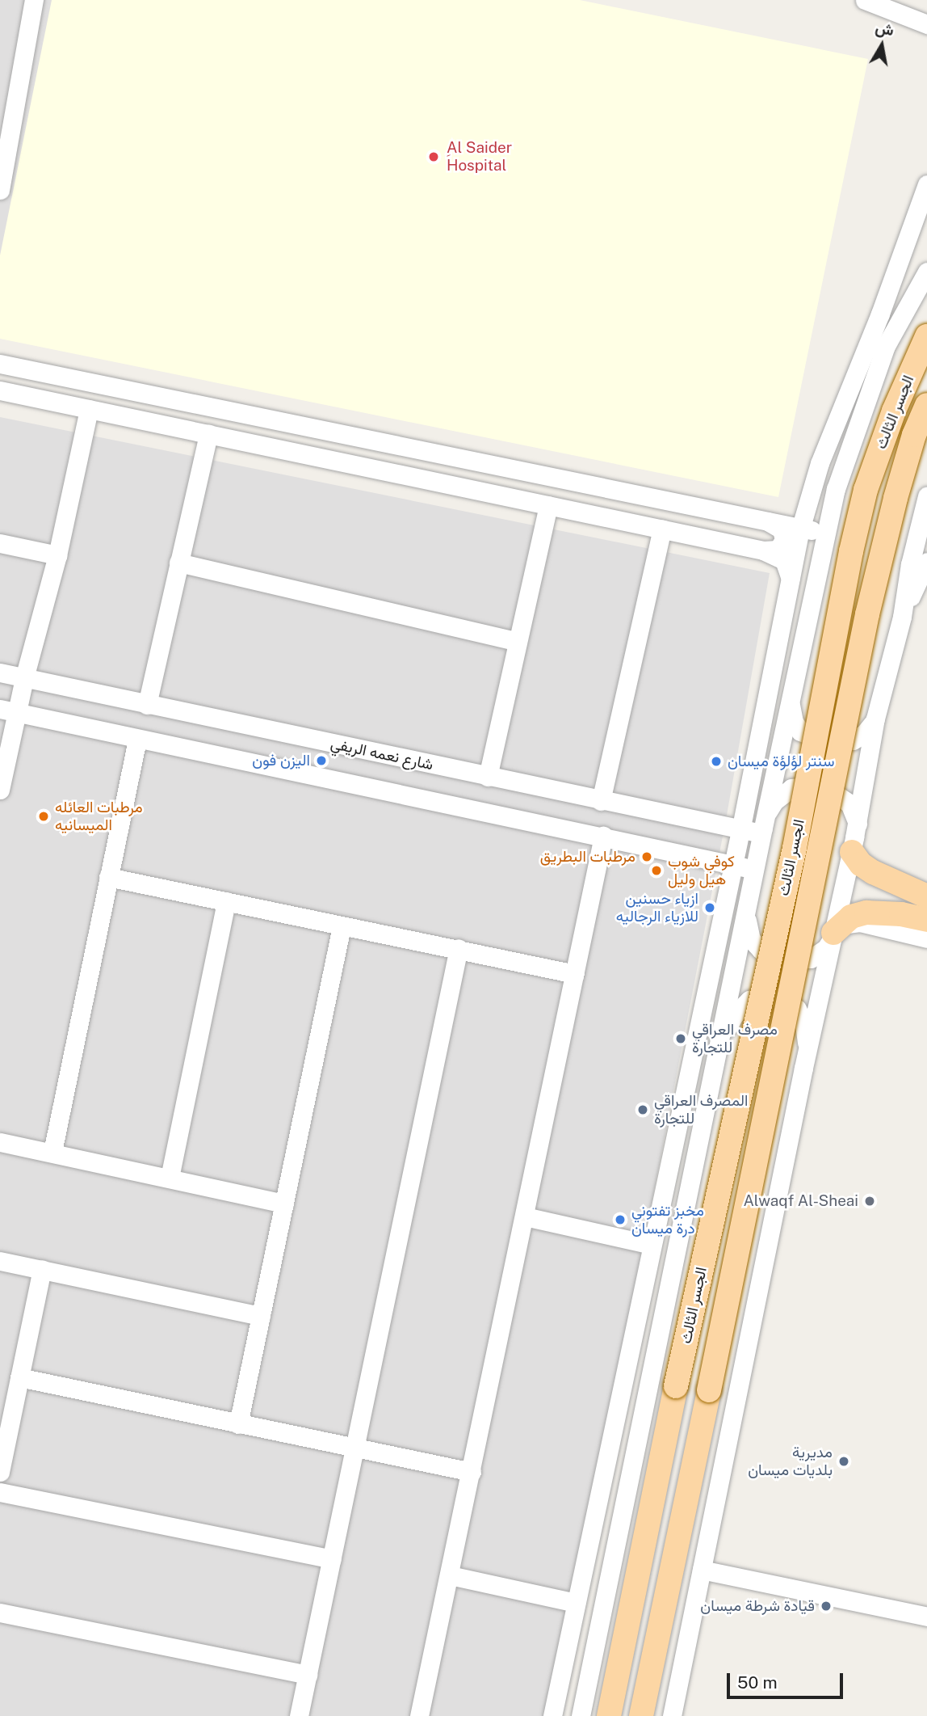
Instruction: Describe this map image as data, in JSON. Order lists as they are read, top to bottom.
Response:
{
  "streets": {
    "main road": ["الجسر الثالث"],
    "street": ["شارع نعمه الريفي"]
  },
  "places": [
    "ِAl Saider Hospital",
    "اليزن فون",
    "سنتر لؤلؤة ميسان",
    "مرطبات العائله الميسانيه",
    "مرطبات البطريق",
    "كوفي شوب هيل وليل",
    "ازياء حسنين للازياء الرجاليه",
    "مصرف العراقي للتجارة",
    "المصرف العراقي للتجارة",
    "Alwaqf Al-Sheai",
    "مخبز تفتوني درة ميسان",
    "مديرية بلديات ميسان",
    "قيادة شرطة ميسان"
  ],
  "scale_bar": "50 m",
  "north": "top"
}
